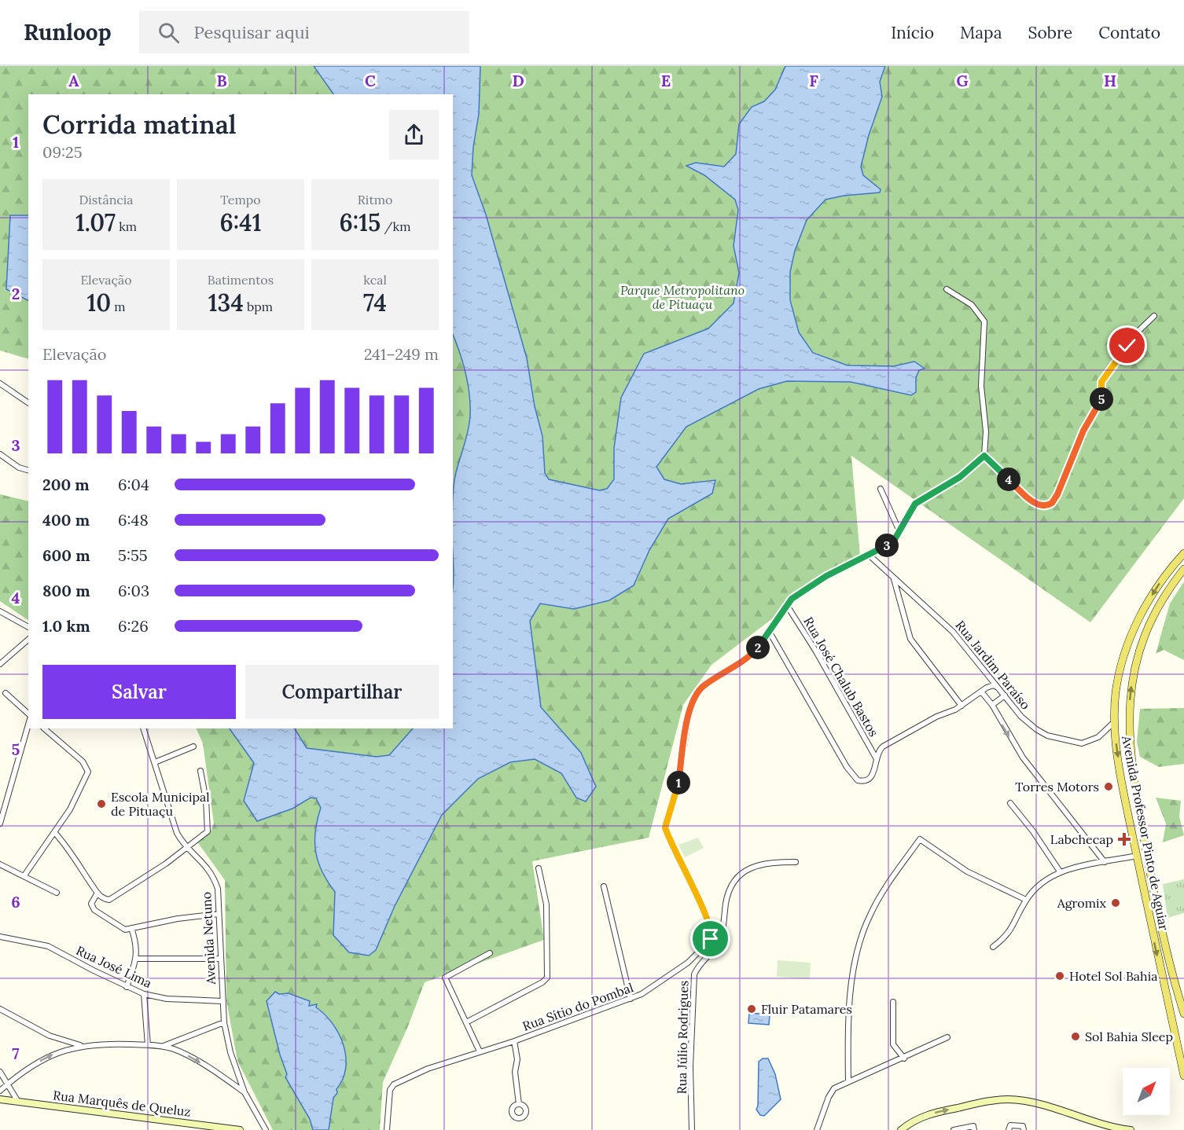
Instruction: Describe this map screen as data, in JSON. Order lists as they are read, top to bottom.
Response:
{
  "streets": {
    "main road": ["Avenida Professor Pinto de Aguiar"],
    "street": [
      "Rua Jardim Paraíso",
      "Rua José Chalub Bastos",
      "Avenida Netuno",
      "Rua José Lima",
      "Rua Sítio do Pombal",
      "Rua Júlio Rodrigues",
      "Rua Marquês de Queluz"
    ]
  },
  "crossings": [
    ["Rua Jardim Paraíso", "Avenida Professor Pinto de Aguiar"],
    ["Rua Jardim Paraíso", "Rua Sítio do Pombal"],
    ["Rua José Chalub Bastos", "Rua Sítio do Pombal"],
    ["Avenida Netuno", "Rua José Lima"]
  ],
  "parks": ["Parque Metropolitano de Pituaçu"],
  "places": {
    "other": [
      "Torres Motors",
      "Escola Municipal de Pituaçu",
      "Agromix",
      "Hotel Sol Bahia",
      "Fluir Patamares",
      "Sol Bahia Sleep"
    ],
    "health": ["Labchecap"]
  },
  "north": "top right",
  "page": {
    "header": "Runloop",
    "search": "Pesquisar aqui",
    "nav": [
      "Início",
      "Mapa",
      "Sobre",
      "Contato"
    ],
    "heading": ["Corrida matinal", "09:25"],
    "stats": [
      ["Distância", "1.07 km"],
      ["Tempo", "6:41"],
      ["Ritmo", "6:15 /km"],
      ["Elevação", "10 m"],
      ["Batimentos", "134 bpm"],
      ["kcal", "74"]
    ],
    "chart": ["Elevação", "241–249 m"],
    "pins": [
      "5",
      "4",
      "3",
      "2",
      "1"
    ],
    "list": [
      {
        "name": "200 m",
        "note": "6:04"
      },
      {
        "name": "400 m",
        "note": "6:48"
      },
      {
        "name": "600 m",
        "note": "5:55"
      },
      {
        "name": "800 m",
        "note": "6:03"
      },
      {
        "name": "1.0 km",
        "note": "6:26"
      }
    ],
    "buttons": ["Salvar", "Compartilhar"]
  },
  "grid": {
    "columns": [
      "A",
      "B",
      "C",
      "D",
      "E",
      "F",
      "G",
      "H"
    ],
    "rows": [
      "1",
      "2",
      "3",
      "4",
      "5",
      "6",
      "7"
    ]
  }
}
